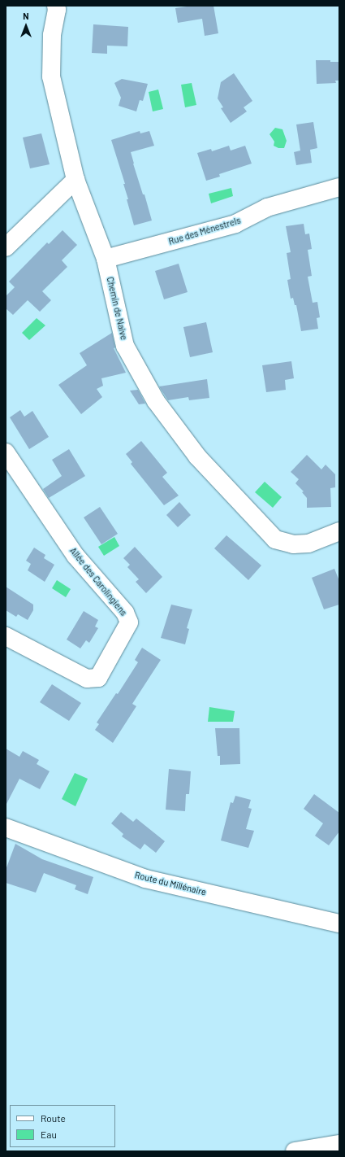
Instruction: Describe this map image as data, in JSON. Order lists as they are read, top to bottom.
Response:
{
  "streets": {
    "street": [
      "Rue des Ménestrels",
      "Chemin de Naive",
      "Allée des Carolingiens",
      "Route du Millénaire"
    ]
  },
  "crossings": [
    ["Rue des Ménestrels", "Chemin de Naive"]
  ],
  "legend": ["Route", "Eau"],
  "north": "top"
}
